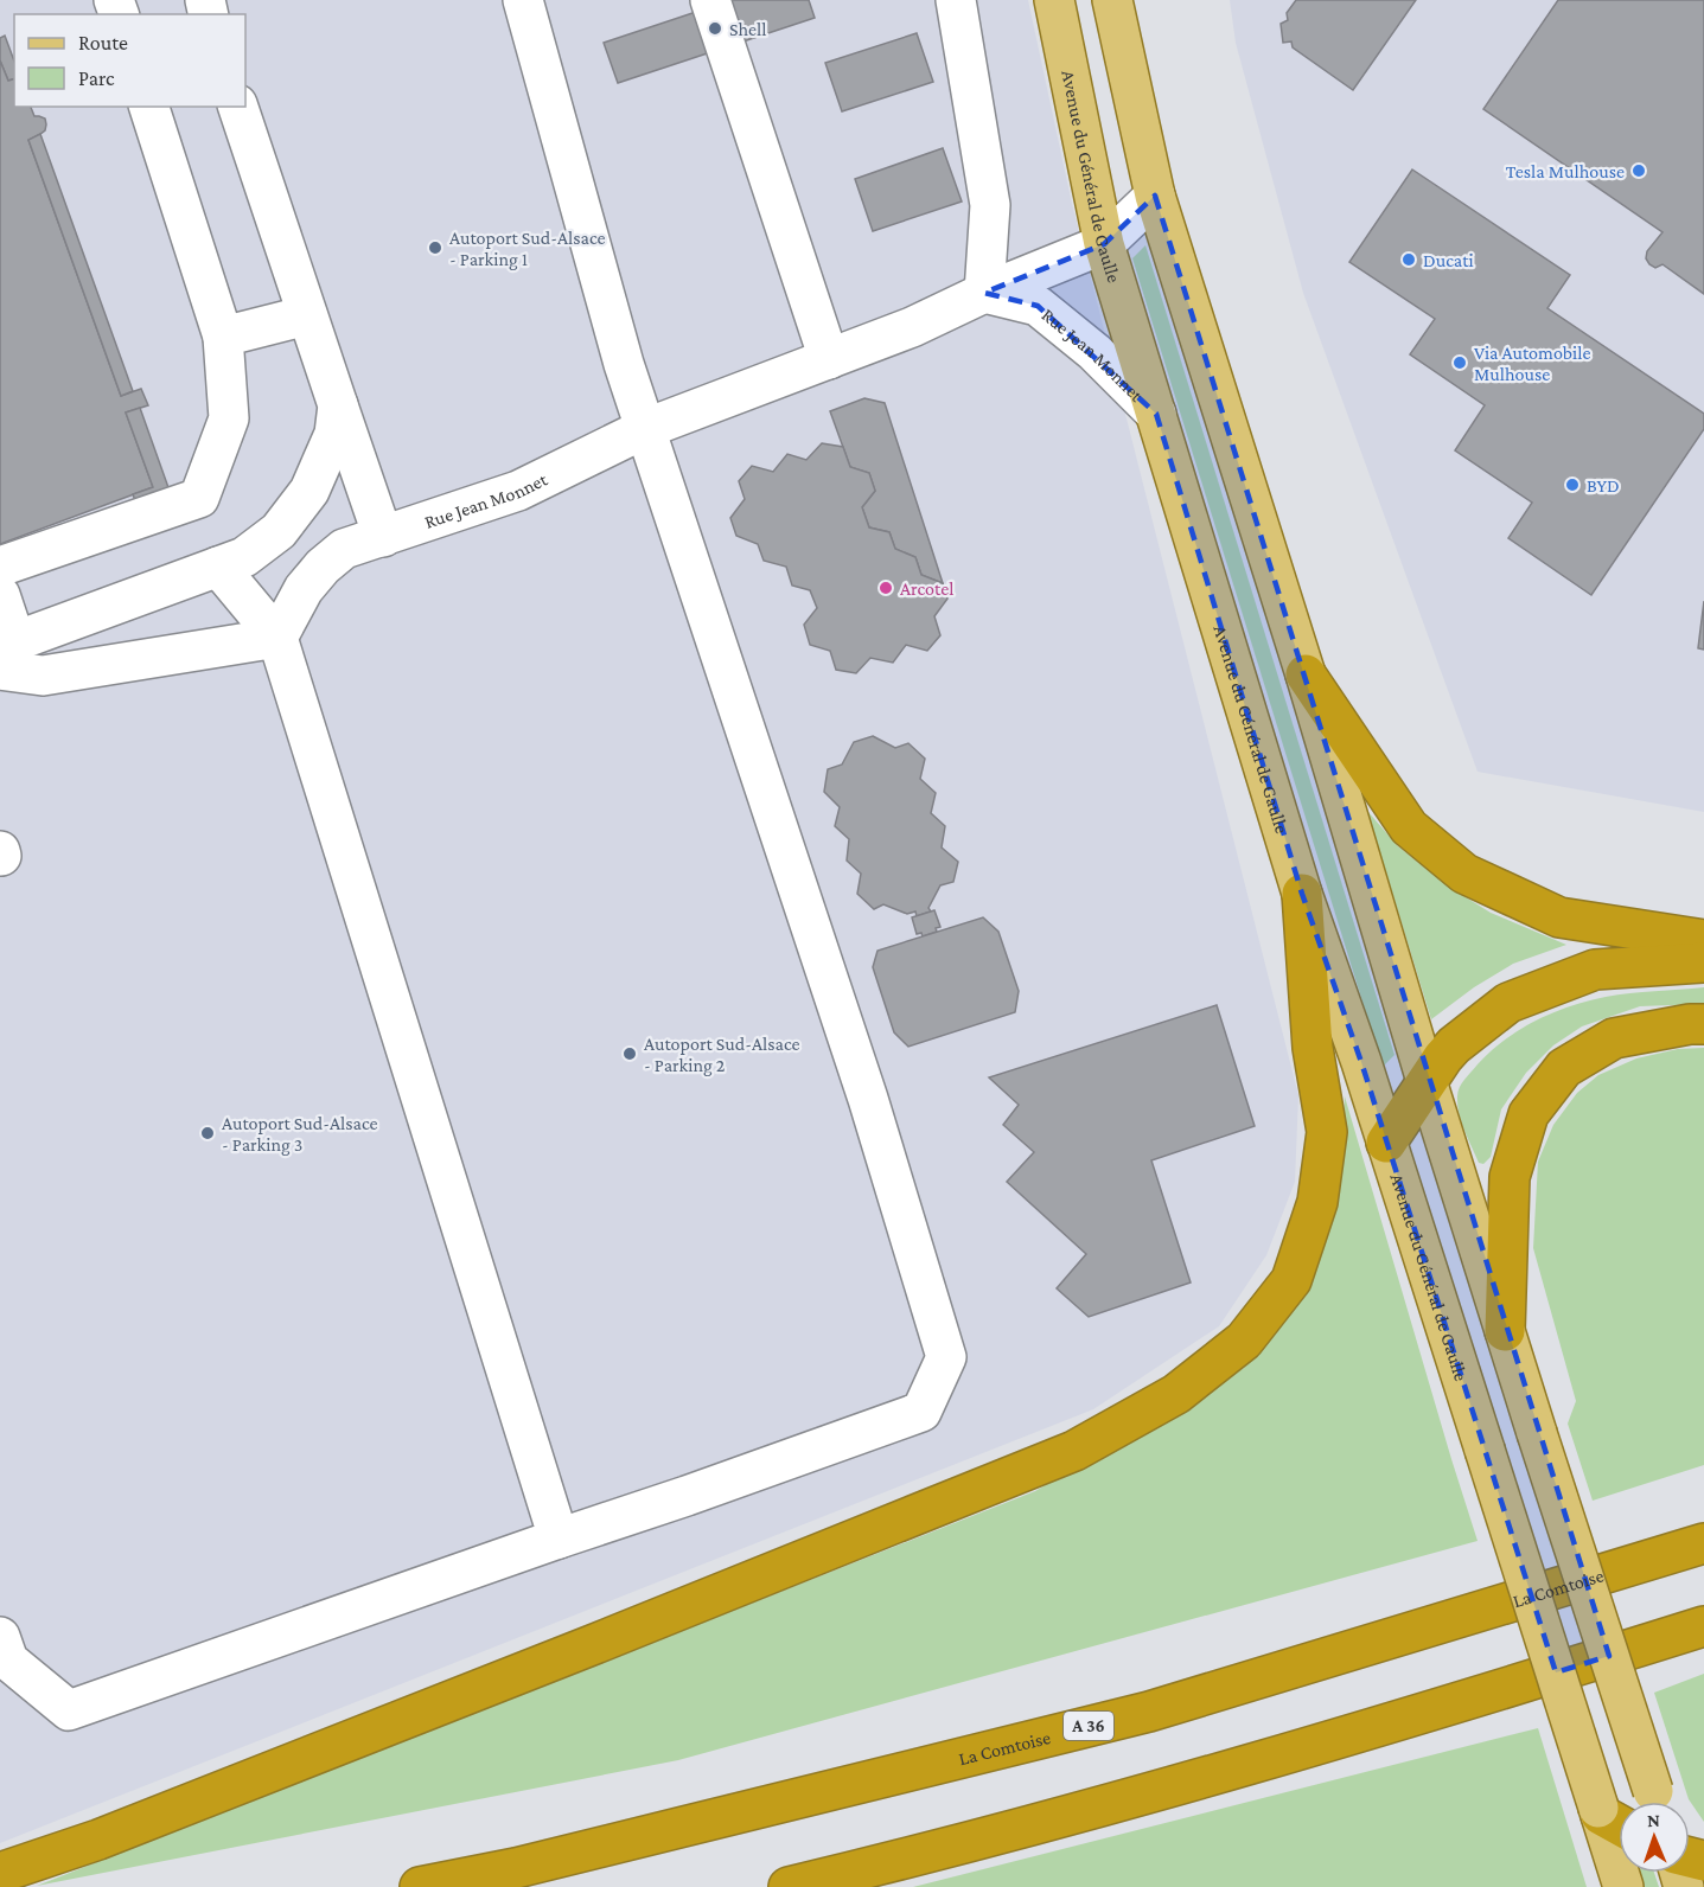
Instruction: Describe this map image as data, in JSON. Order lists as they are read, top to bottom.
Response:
{
  "streets": {
    "highway": ["La Comtoise", "A 36"],
    "main road": ["Avenue du Général de Gaulle"],
    "street": ["Rue Jean Monnet"]
  },
  "crossings": [
    ["Avenue du Général de Gaulle", "Rue Jean Monnet"]
  ],
  "places": [
    "Shell",
    "Tesla Mulhouse",
    "Autoport Sud-Alsace - Parking 1",
    "Ducati",
    "Via Automobile Mulhouse",
    "BYD",
    "Arcotel",
    "Autoport Sud-Alsace - Parking 2",
    "Autoport Sud-Alsace - Parking 3"
  ],
  "legend": ["Route", "Parc"],
  "north": "top"
}
